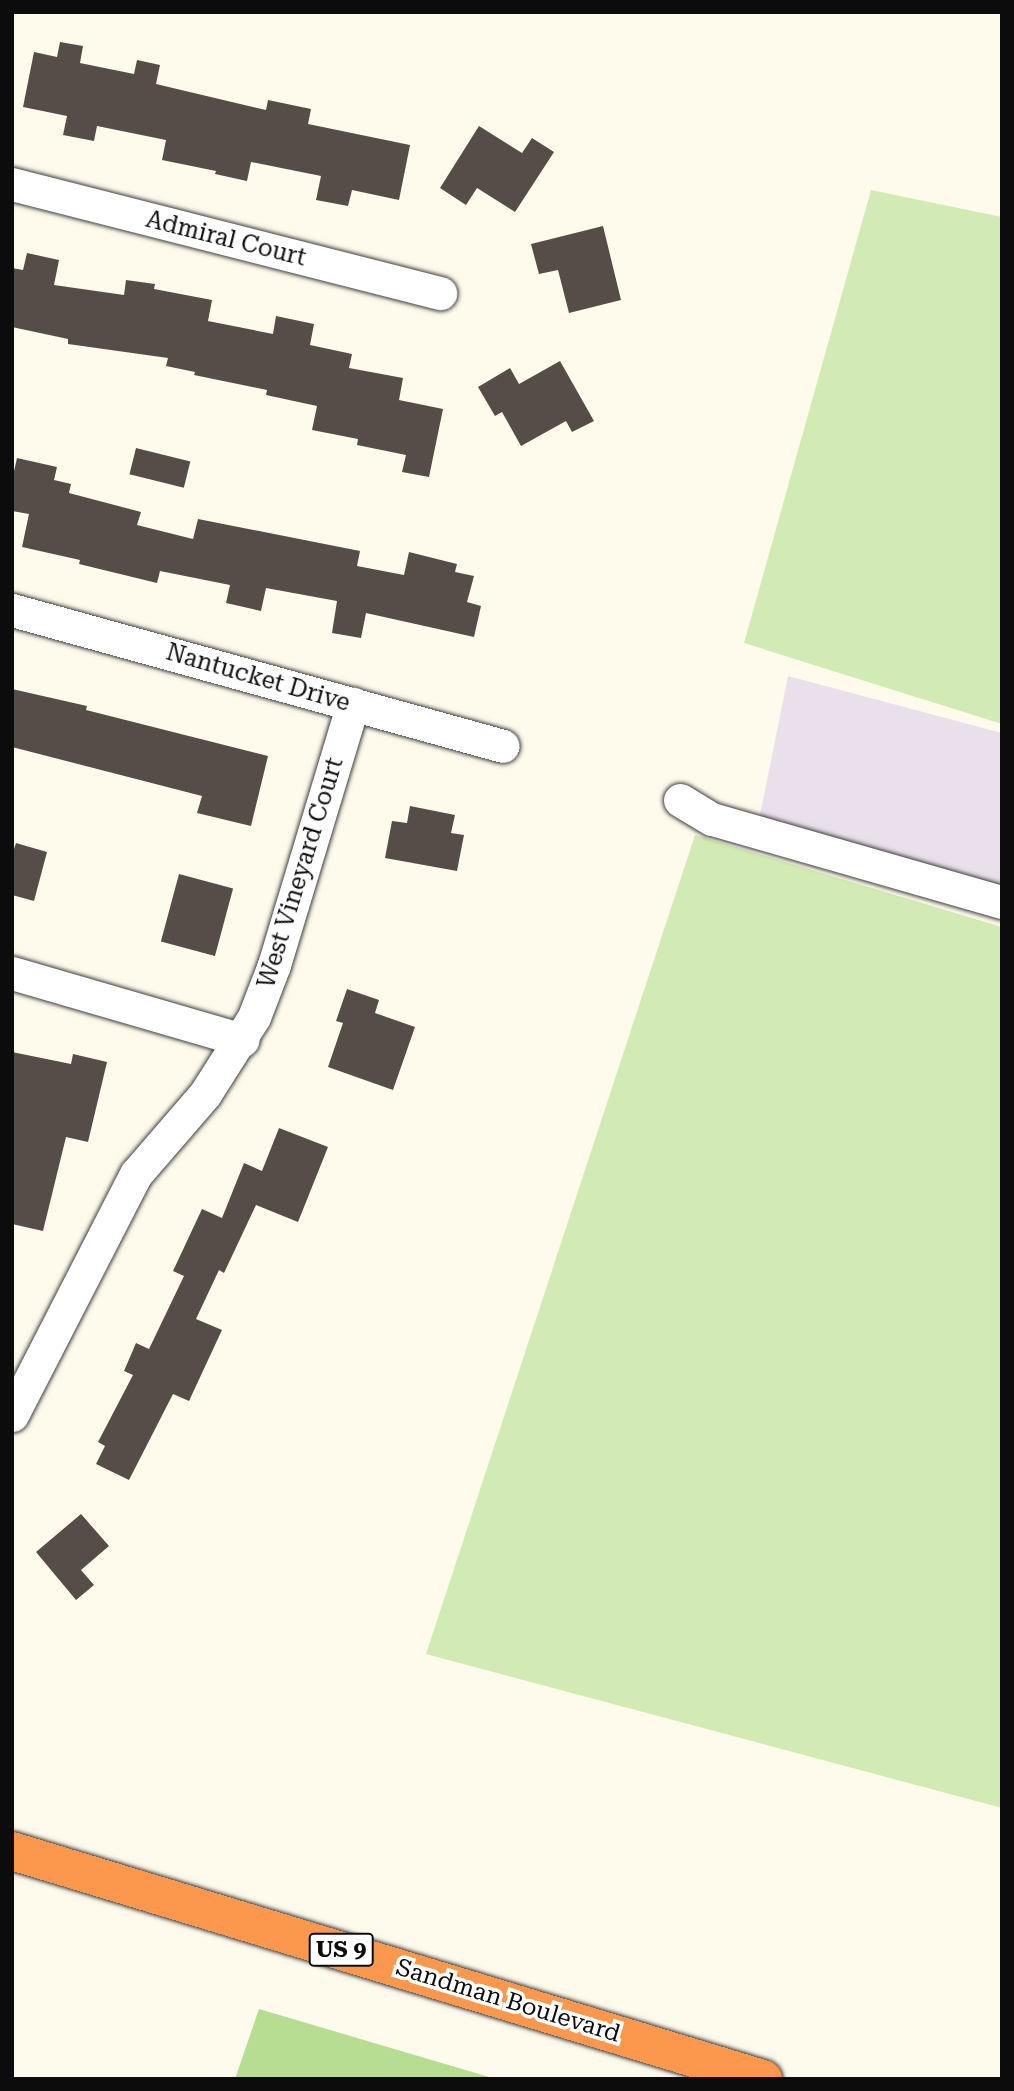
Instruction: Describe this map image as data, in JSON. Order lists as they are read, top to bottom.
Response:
{
  "streets": {
    "highway": ["US 9", "Sandman Boulevard"],
    "street": ["Admiral Court", "Nantucket Drive", "West Vineyard Court"]
  },
  "crossings": [
    ["Nantucket Drive", "West Vineyard Court"]
  ]
}
